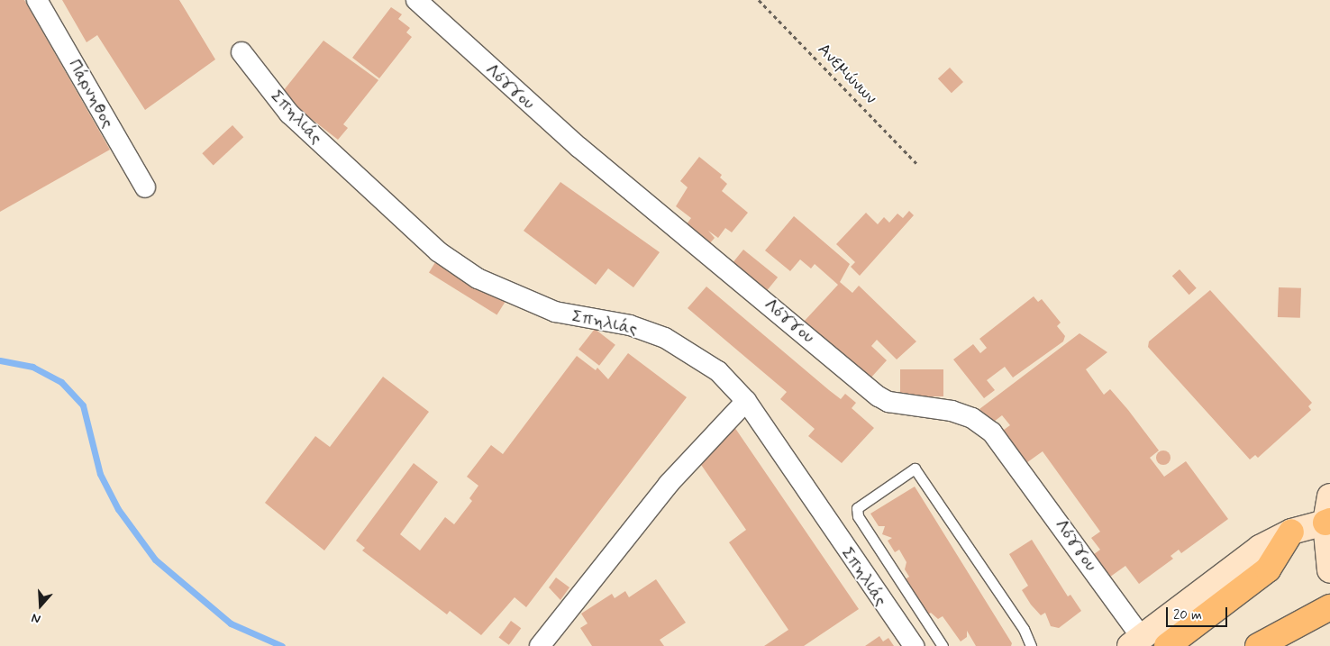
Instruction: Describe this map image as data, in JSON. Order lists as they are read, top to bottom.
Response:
{
  "streets": {
    "street": ["Λόγγου", "Πάρνηθος", "Σπηλιάς"],
    "path": ["Ανεμώνων"]
  },
  "scale_bar": "20 m",
  "north": "bottom"
}
